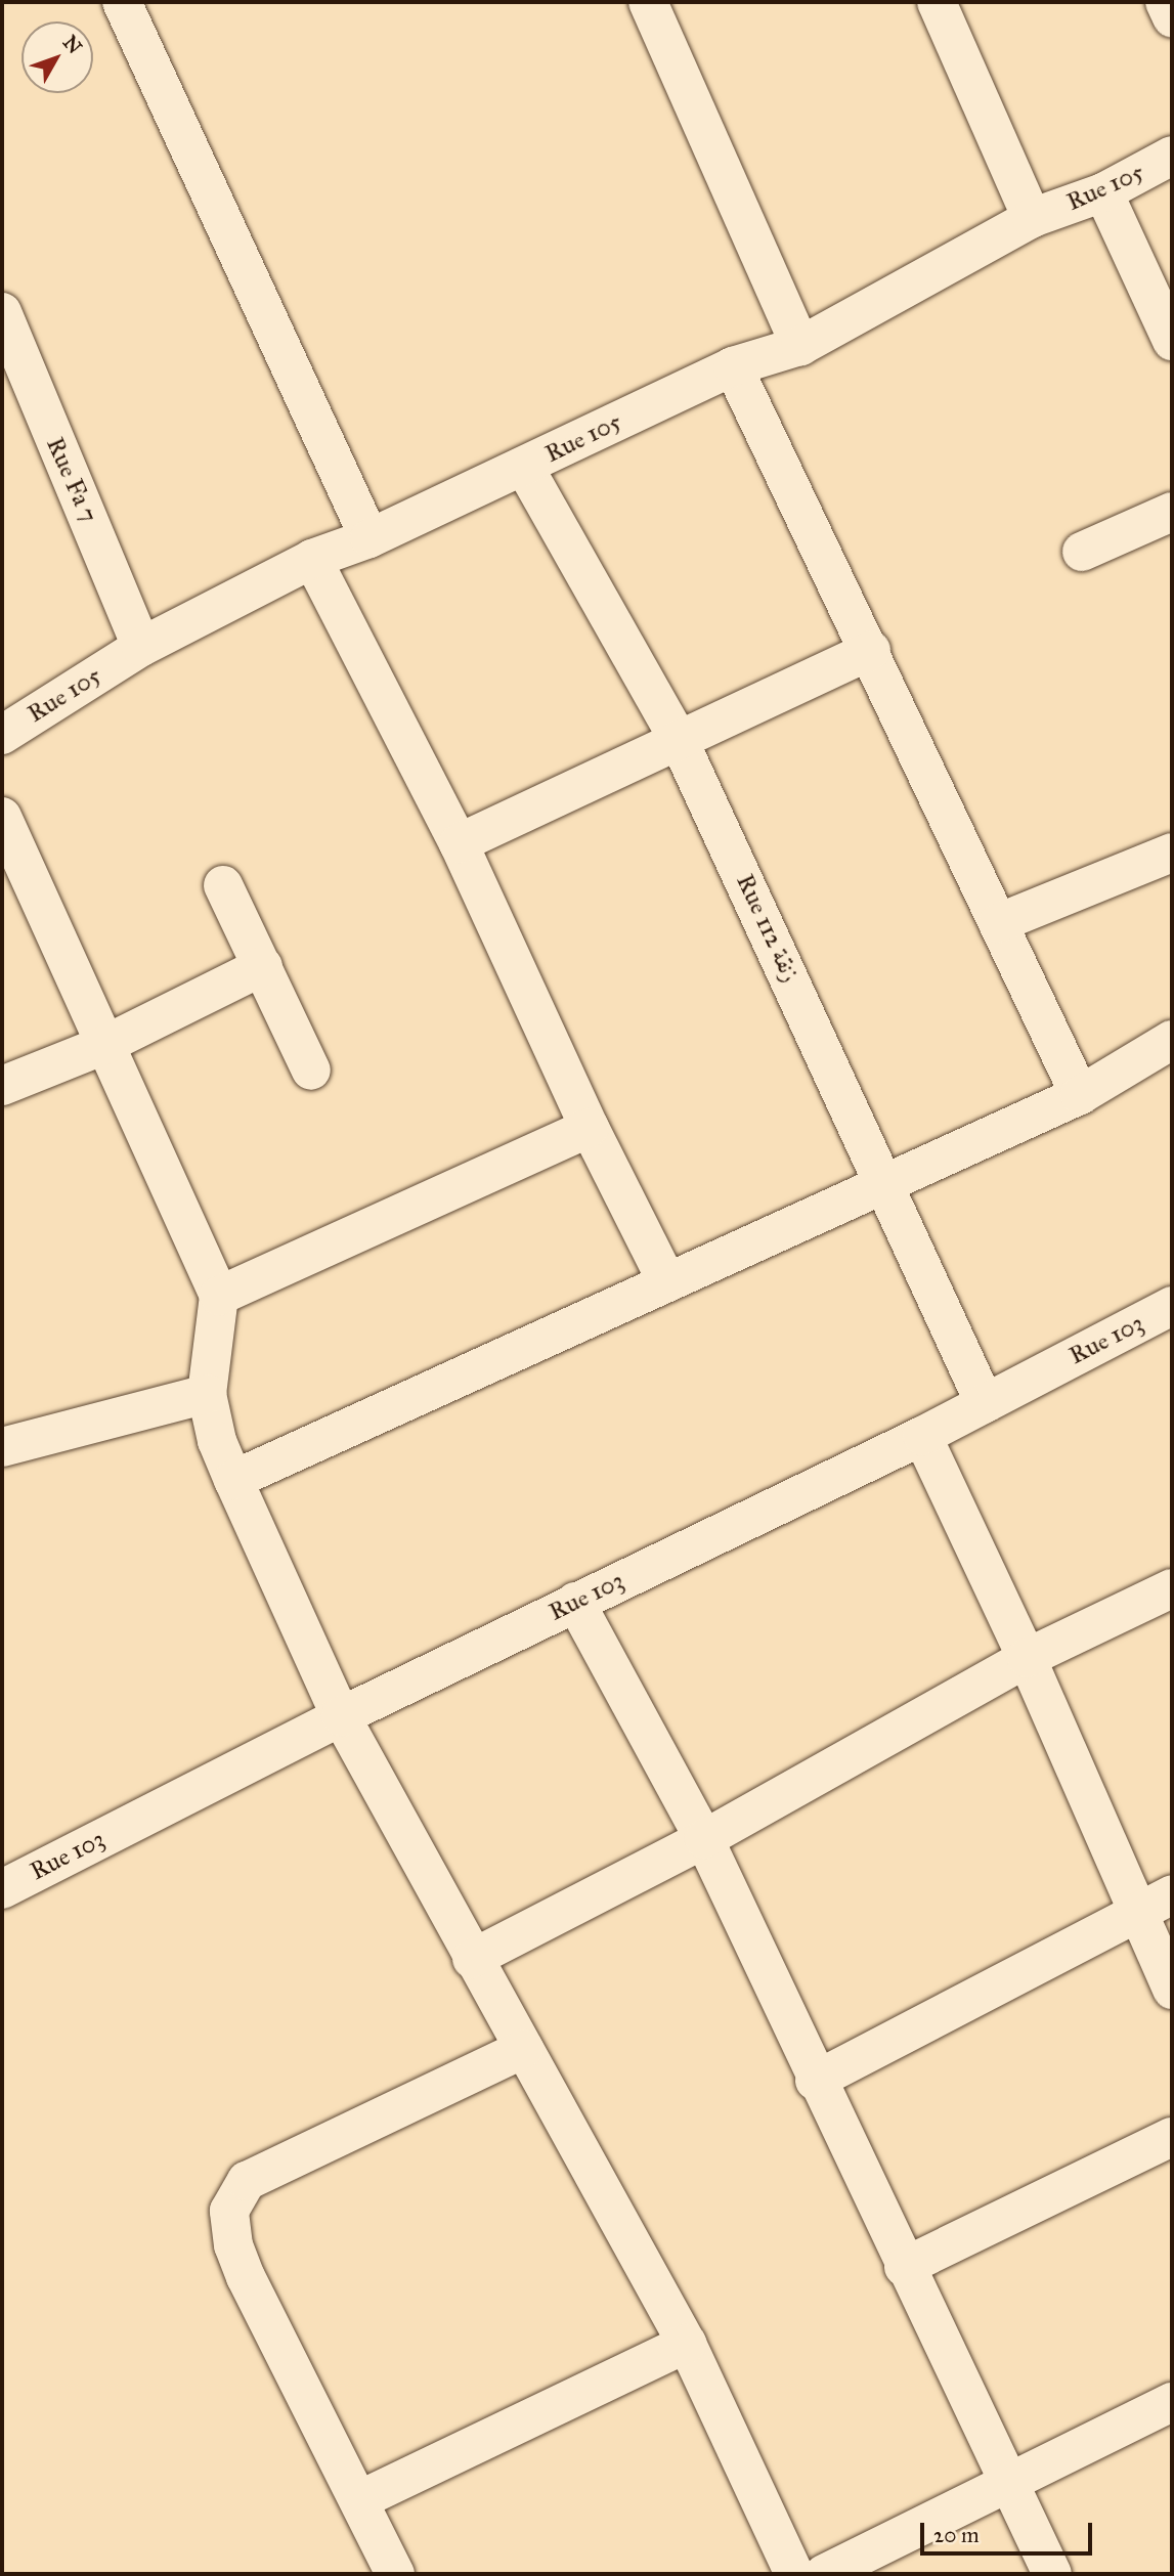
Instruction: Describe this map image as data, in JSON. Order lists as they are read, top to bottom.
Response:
{
  "streets": {
    "street": [
      "Rue 105",
      "Rue Fa 7",
      "Rue 112 زنقة",
      "Rue 103"
    ]
  },
  "crossings": [
    ["Rue 105", "Rue Fa 7"],
    ["Rue 105", "Rue 112 زنقة"],
    ["Rue 112 زنقة", "Rue 103"]
  ],
  "scale_bar": "20 m",
  "north": "top right"
}
